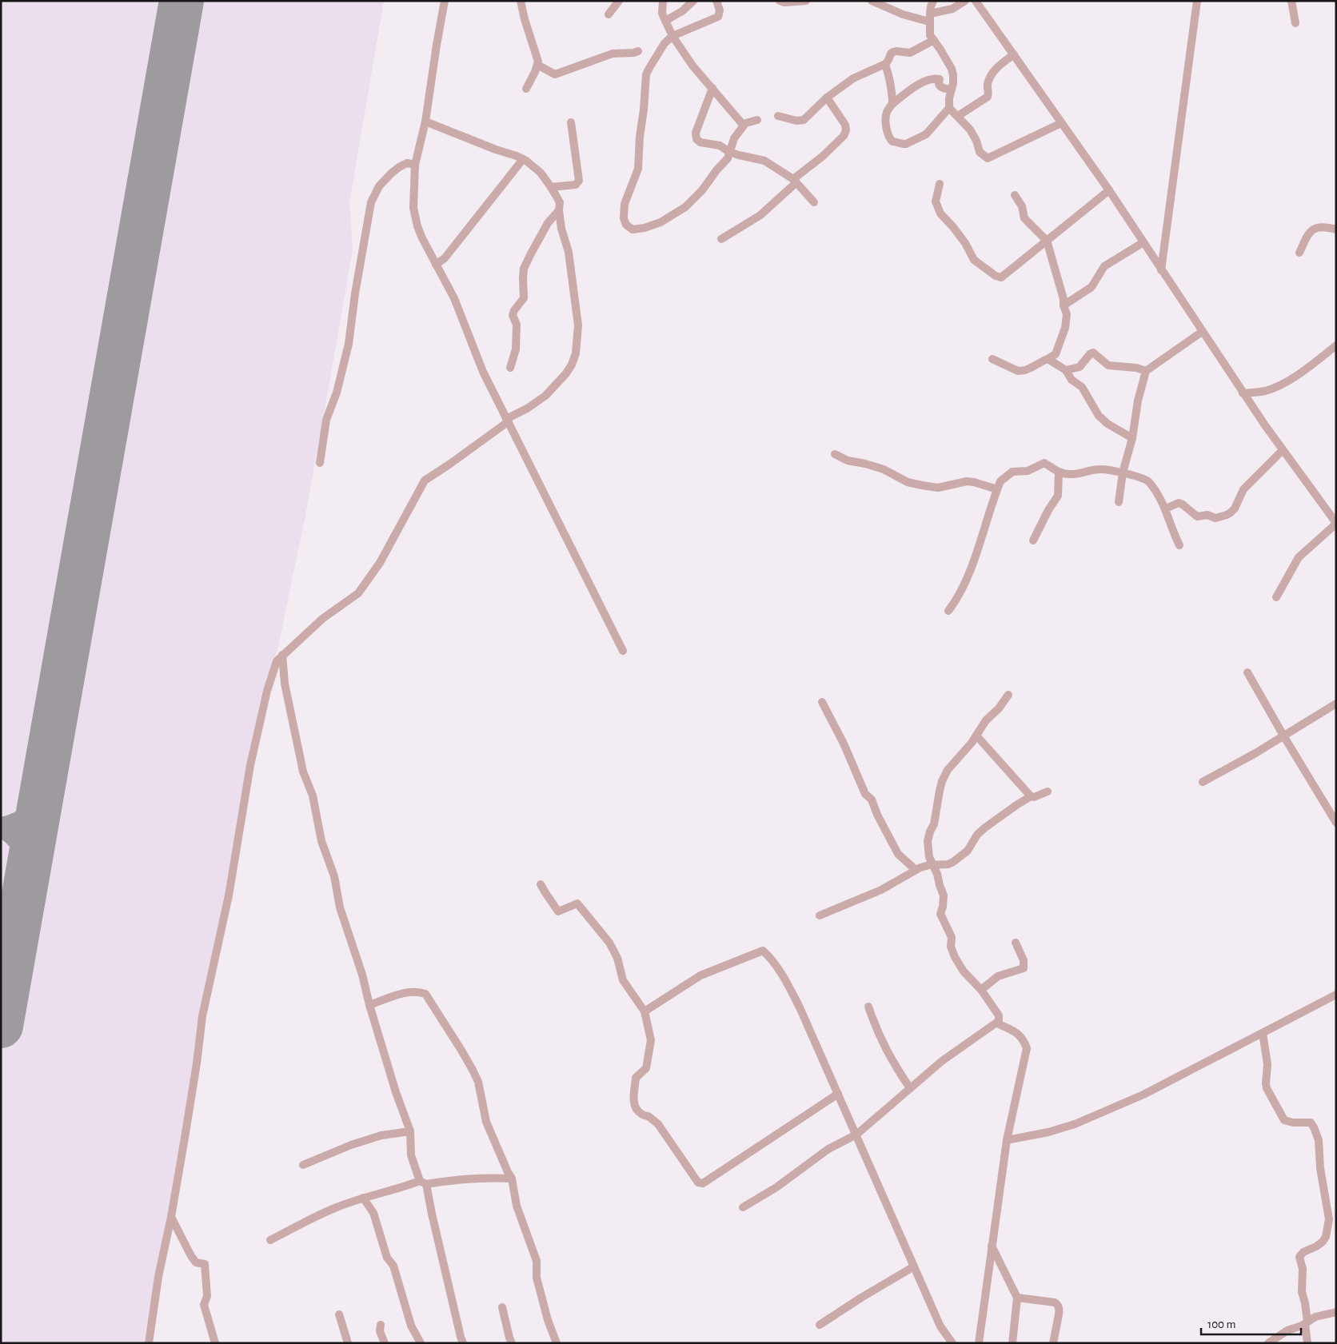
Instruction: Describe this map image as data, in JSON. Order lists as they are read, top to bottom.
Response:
{
  "scale_bar": "100 m"
}
